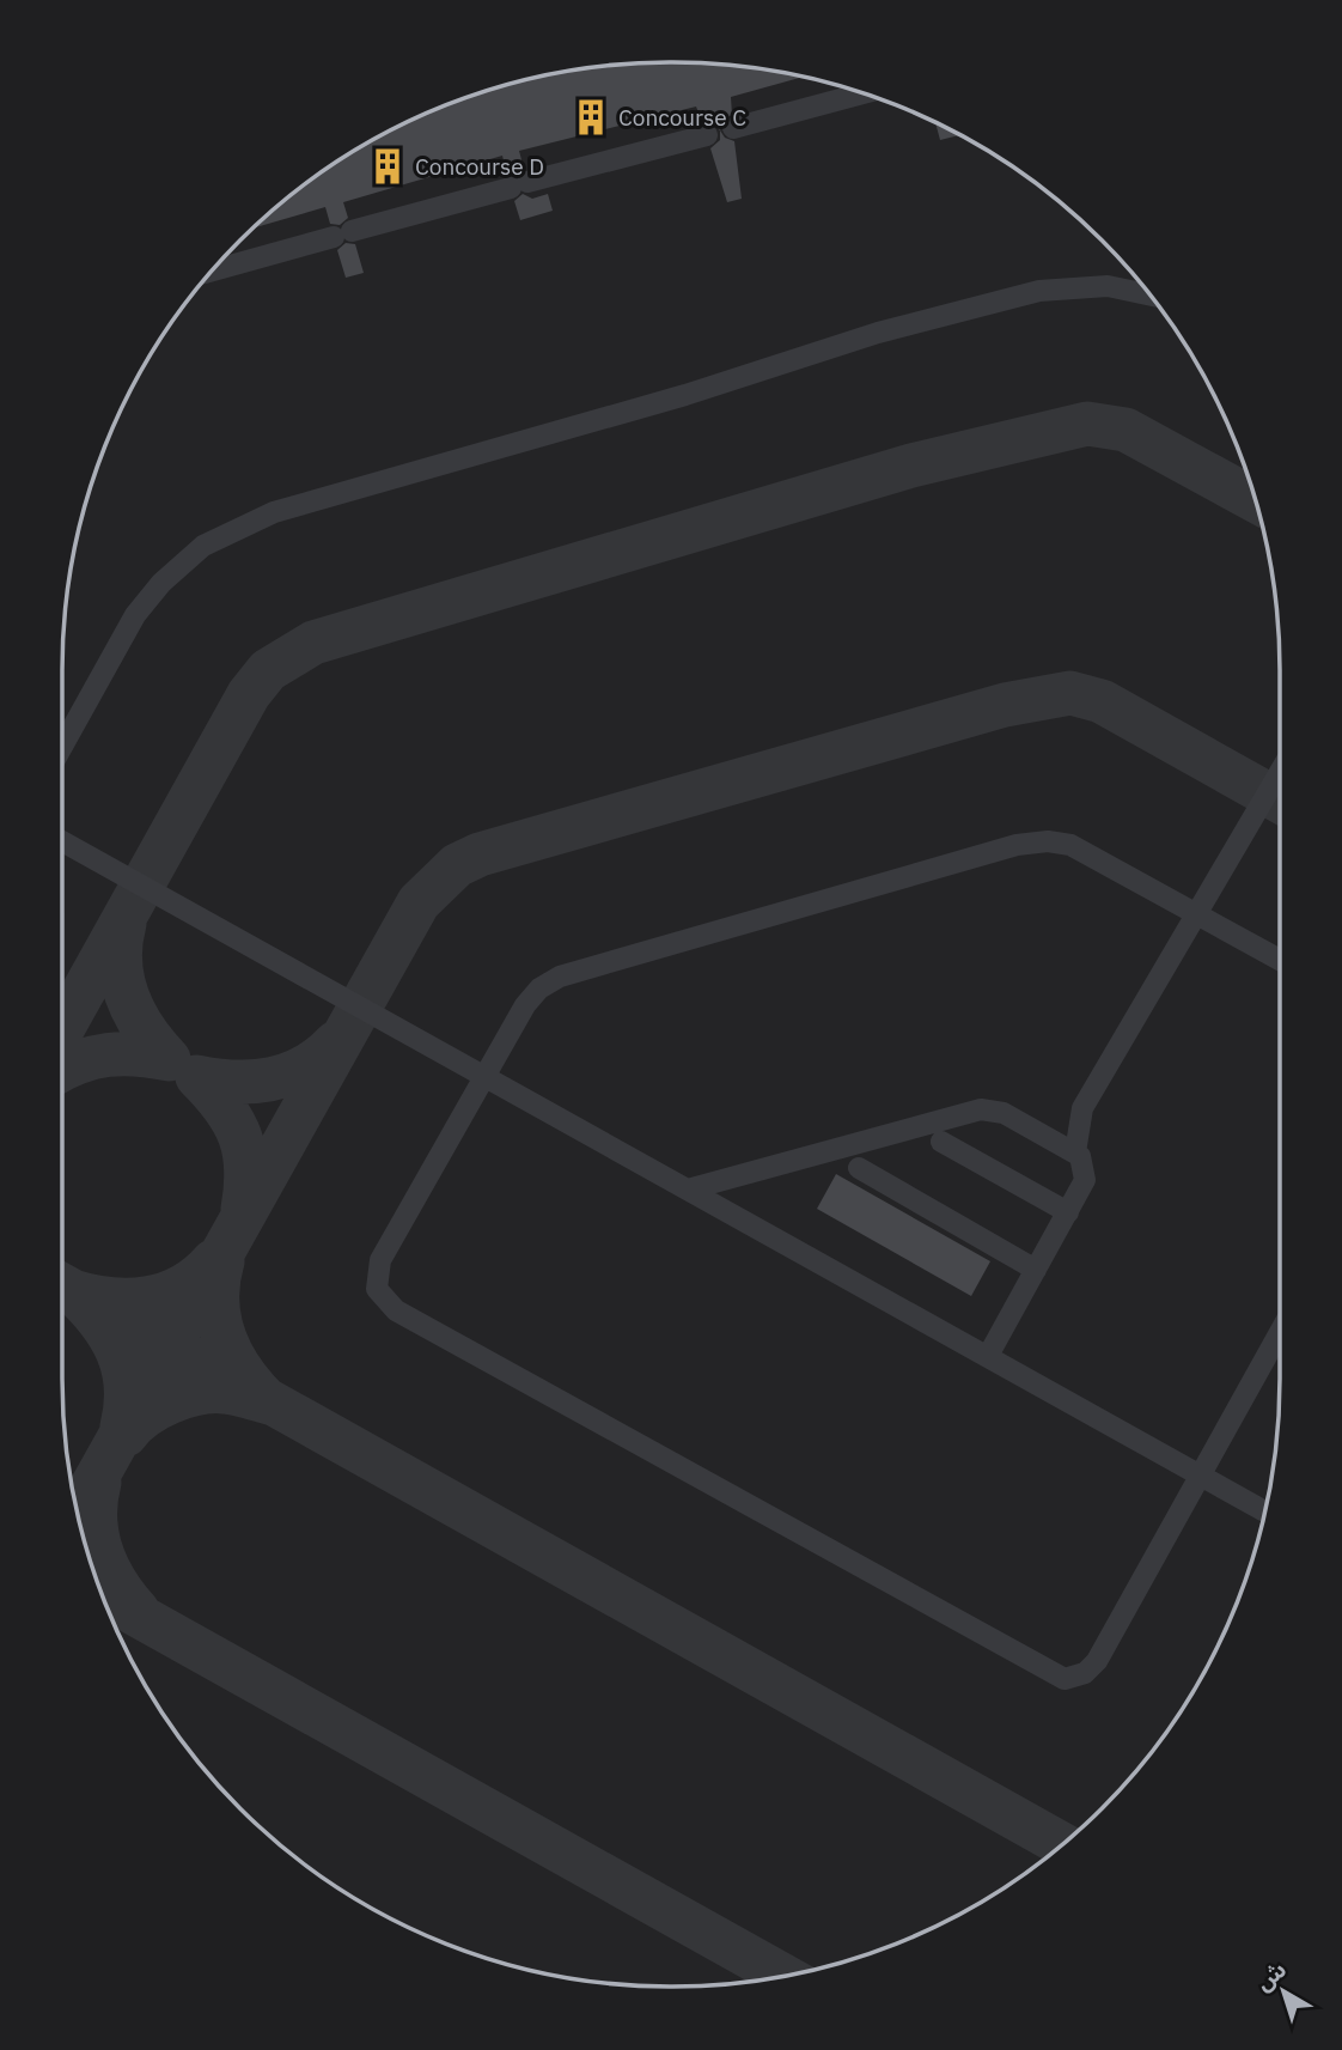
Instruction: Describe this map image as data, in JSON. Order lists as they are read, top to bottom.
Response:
{
  "places": {
    "building": ["Concourse C", "Concourse D"]
  },
  "north": "top left"
}
